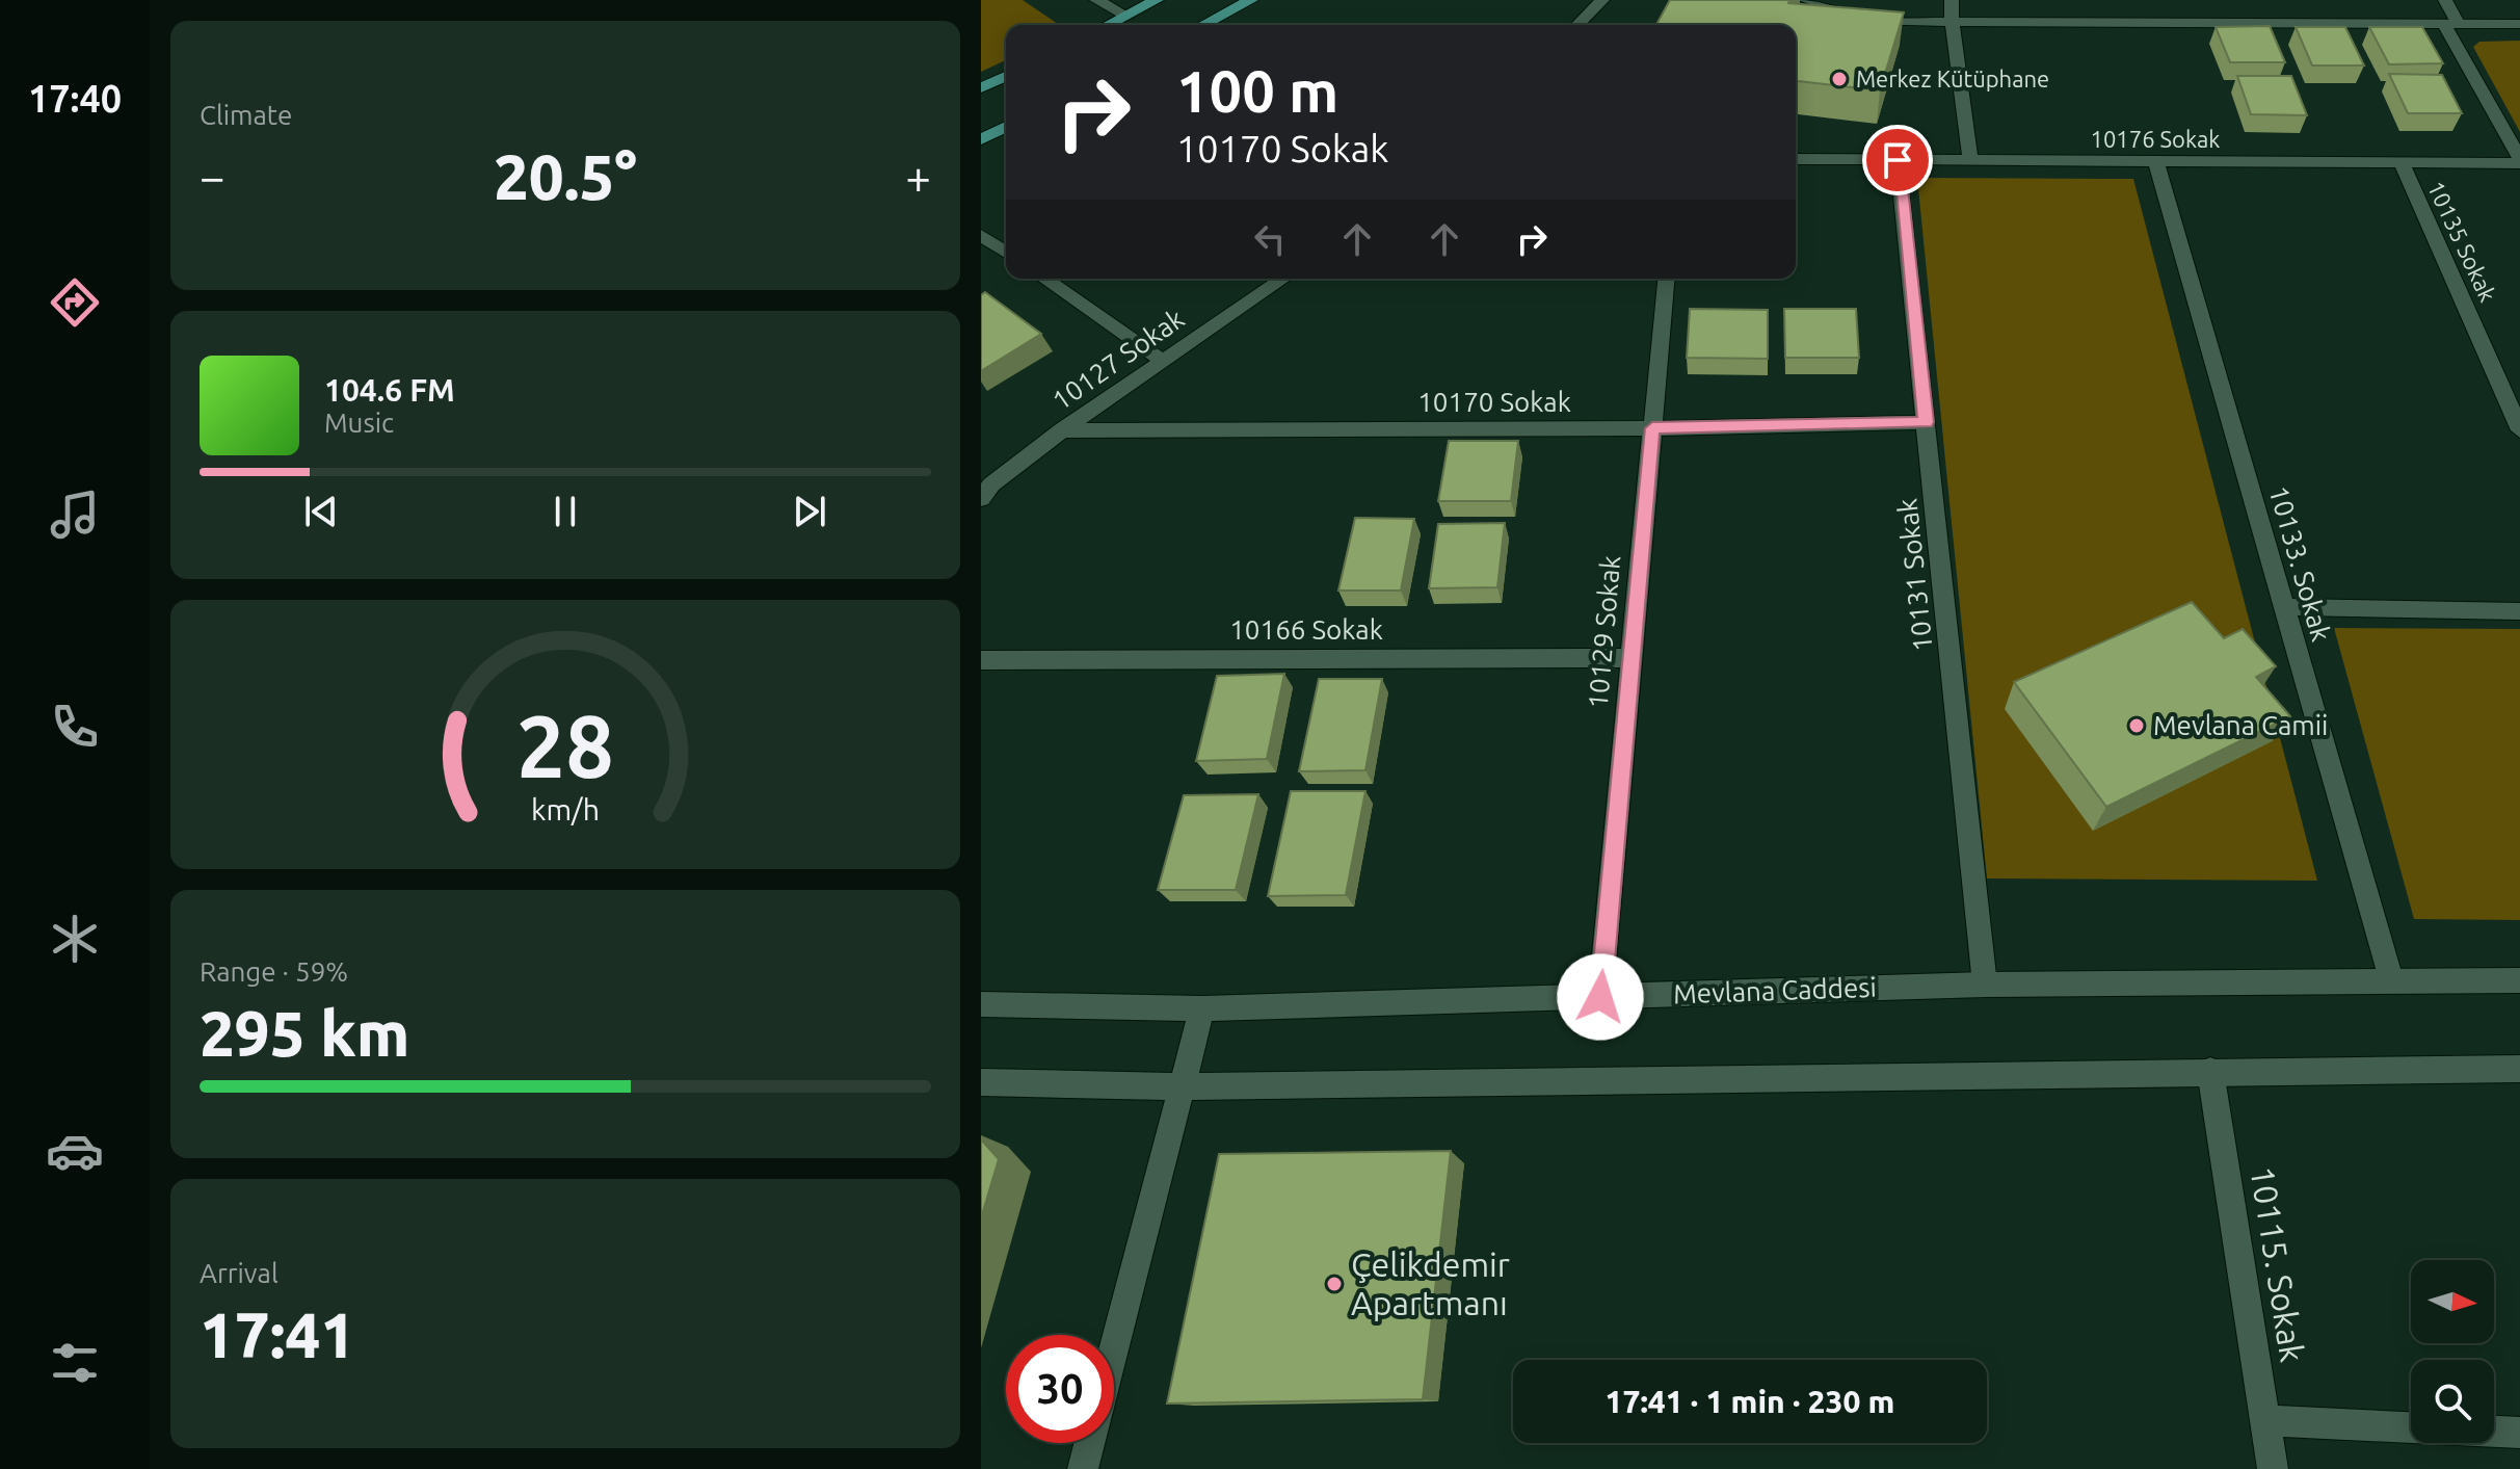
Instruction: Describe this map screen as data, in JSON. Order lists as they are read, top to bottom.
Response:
{
  "streets": {
    "street": [
      "10176 Sokak",
      "10135 Sokak",
      "10127 Sokak",
      "10170 Sokak",
      "10133. Sokak",
      "10131 Sokak",
      "10166 Sokak",
      "10129 Sokak",
      "Mevlana Caddesi",
      "10115. Sokak"
    ]
  },
  "crossings": [
    ["10176 Sokak", "10135 Sokak"],
    ["10176 Sokak", "10133. Sokak"],
    ["10176 Sokak", "10131 Sokak"],
    ["10127 Sokak", "10170 Sokak"],
    ["10170 Sokak", "10131 Sokak"],
    ["10170 Sokak", "10129 Sokak"],
    ["10133. Sokak", "Mevlana Caddesi"],
    ["10131 Sokak", "Mevlana Caddesi"],
    ["10166 Sokak", "10129 Sokak"],
    ["10129 Sokak", "Mevlana Caddesi"]
  ],
  "places": ["Merkez Kütüphane", "Mevlana Camii", "Çelikdemir Apartmanı"],
  "north": "right",
  "page": {
    "tabs": "17:40",
    "tile": [
      "Climate",
      ["Range · 59%", "295 km"],
      ["Arrival", "17:41"]
    ],
    "turn": ["100 m", "10170 Sokak"],
    "heat": ["−", "20.5°", "+"],
    "song": ["104.6 FM", "Music"],
    "limit": "30",
    "trip": "17:41 · 1 min · 230 m",
    "gauge": ["28", "km/h"]
  }
}
